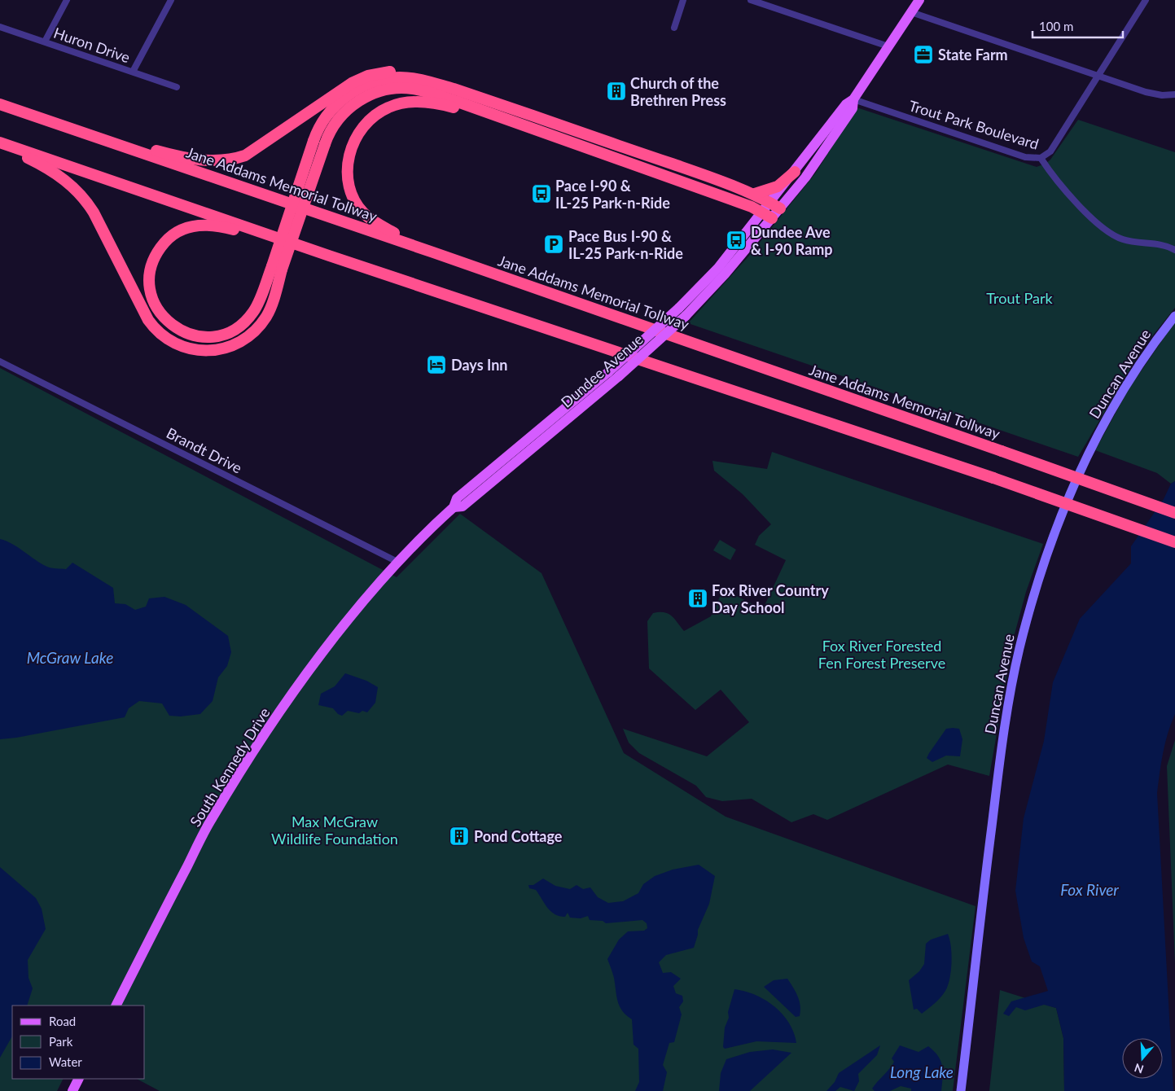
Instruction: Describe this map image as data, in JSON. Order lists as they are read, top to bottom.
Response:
{
  "streets": {
    "highway": ["Jane Addams Memorial Tollway"],
    "main road": ["Dundee Avenue", "South Kennedy Drive"],
    "street": [
      "Huron Drive",
      "Trout Park Boulevard",
      "Duncan Avenue",
      "Brandt Drive"
    ]
  },
  "crossings": [
    ["Trout Park Boulevard", "Dundee Avenue"],
    ["Dundee Avenue", "Brandt Drive"],
    ["Dundee Avenue", "South Kennedy Drive"],
    ["Brandt Drive", "South Kennedy Drive"]
  ],
  "water": ["McGraw Lake", "Fox River", "Long Lake"],
  "parks": ["Trout Park", "Fox River Forested Fen Forest Preserve", "Max McGraw Wildlife Foundation"],
  "places": {
    "office": ["State Farm"],
    "building": ["Church of the Brethren Press", "Fox River Country Day School", "Pond Cottage"],
    "bus stop": ["Pace I-90 & IL-25 Park-n-Ride", "Dundee Ave & I-90 Ramp"],
    "parking": ["Pace Bus I-90 & IL-25 Park-n-Ride"],
    "hotel": ["Days Inn"]
  },
  "legend": ["Road", "Park", "Water"],
  "scale_bar": "100 m",
  "north": "bottom"
}
